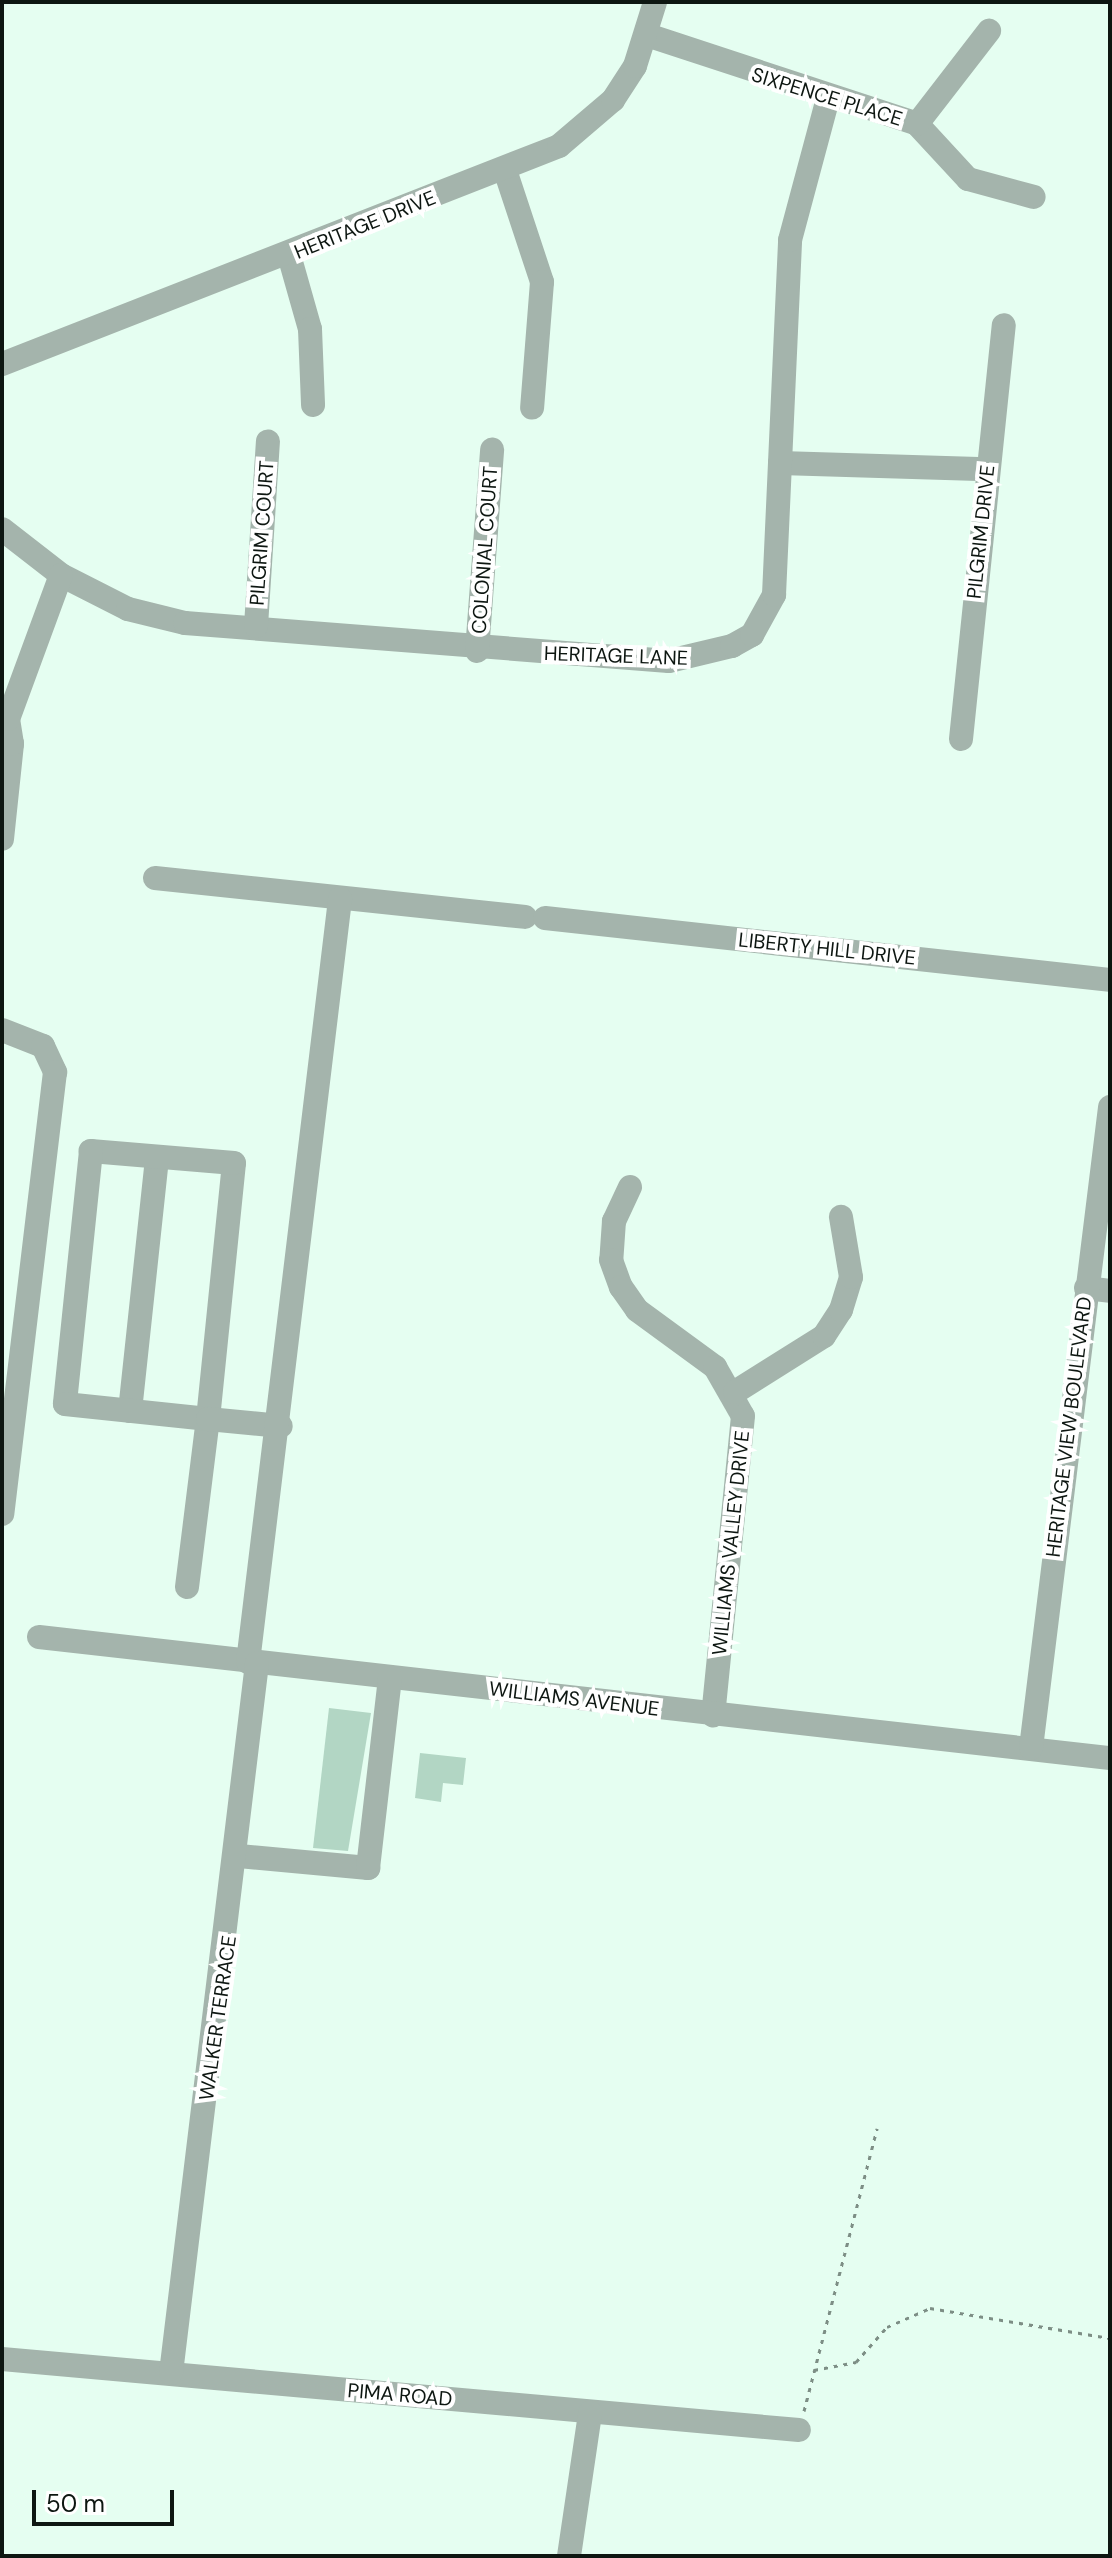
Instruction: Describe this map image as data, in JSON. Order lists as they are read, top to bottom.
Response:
{
  "streets": {
    "street": [
      "SIXPENCE PLACE",
      "HERITAGE DRIVE",
      "PILGRIM DRIVE",
      "PILGRIM COURT",
      "COLONIAL COURT",
      "HERITAGE LANE",
      "LIBERTY HILL DRIVE",
      "HERITAGE VIEW BOULEVARD",
      "WILLIAMS VALLEY DRIVE",
      "WILLIAMS AVENUE",
      "WALKER TERRACE",
      "PIMA ROAD"
    ]
  },
  "crossings": [
    ["SIXPENCE PLACE", "HERITAGE DRIVE"],
    ["SIXPENCE PLACE", "HERITAGE LANE"],
    ["PILGRIM COURT", "HERITAGE LANE"],
    ["COLONIAL COURT", "HERITAGE LANE"],
    ["LIBERTY HILL DRIVE", "WALKER TERRACE"],
    ["HERITAGE VIEW BOULEVARD", "WILLIAMS AVENUE"],
    ["WILLIAMS VALLEY DRIVE", "WILLIAMS AVENUE"],
    ["WILLIAMS AVENUE", "WALKER TERRACE"],
    ["WALKER TERRACE", "PIMA ROAD"]
  ],
  "scale_bar": "50 m"
}
